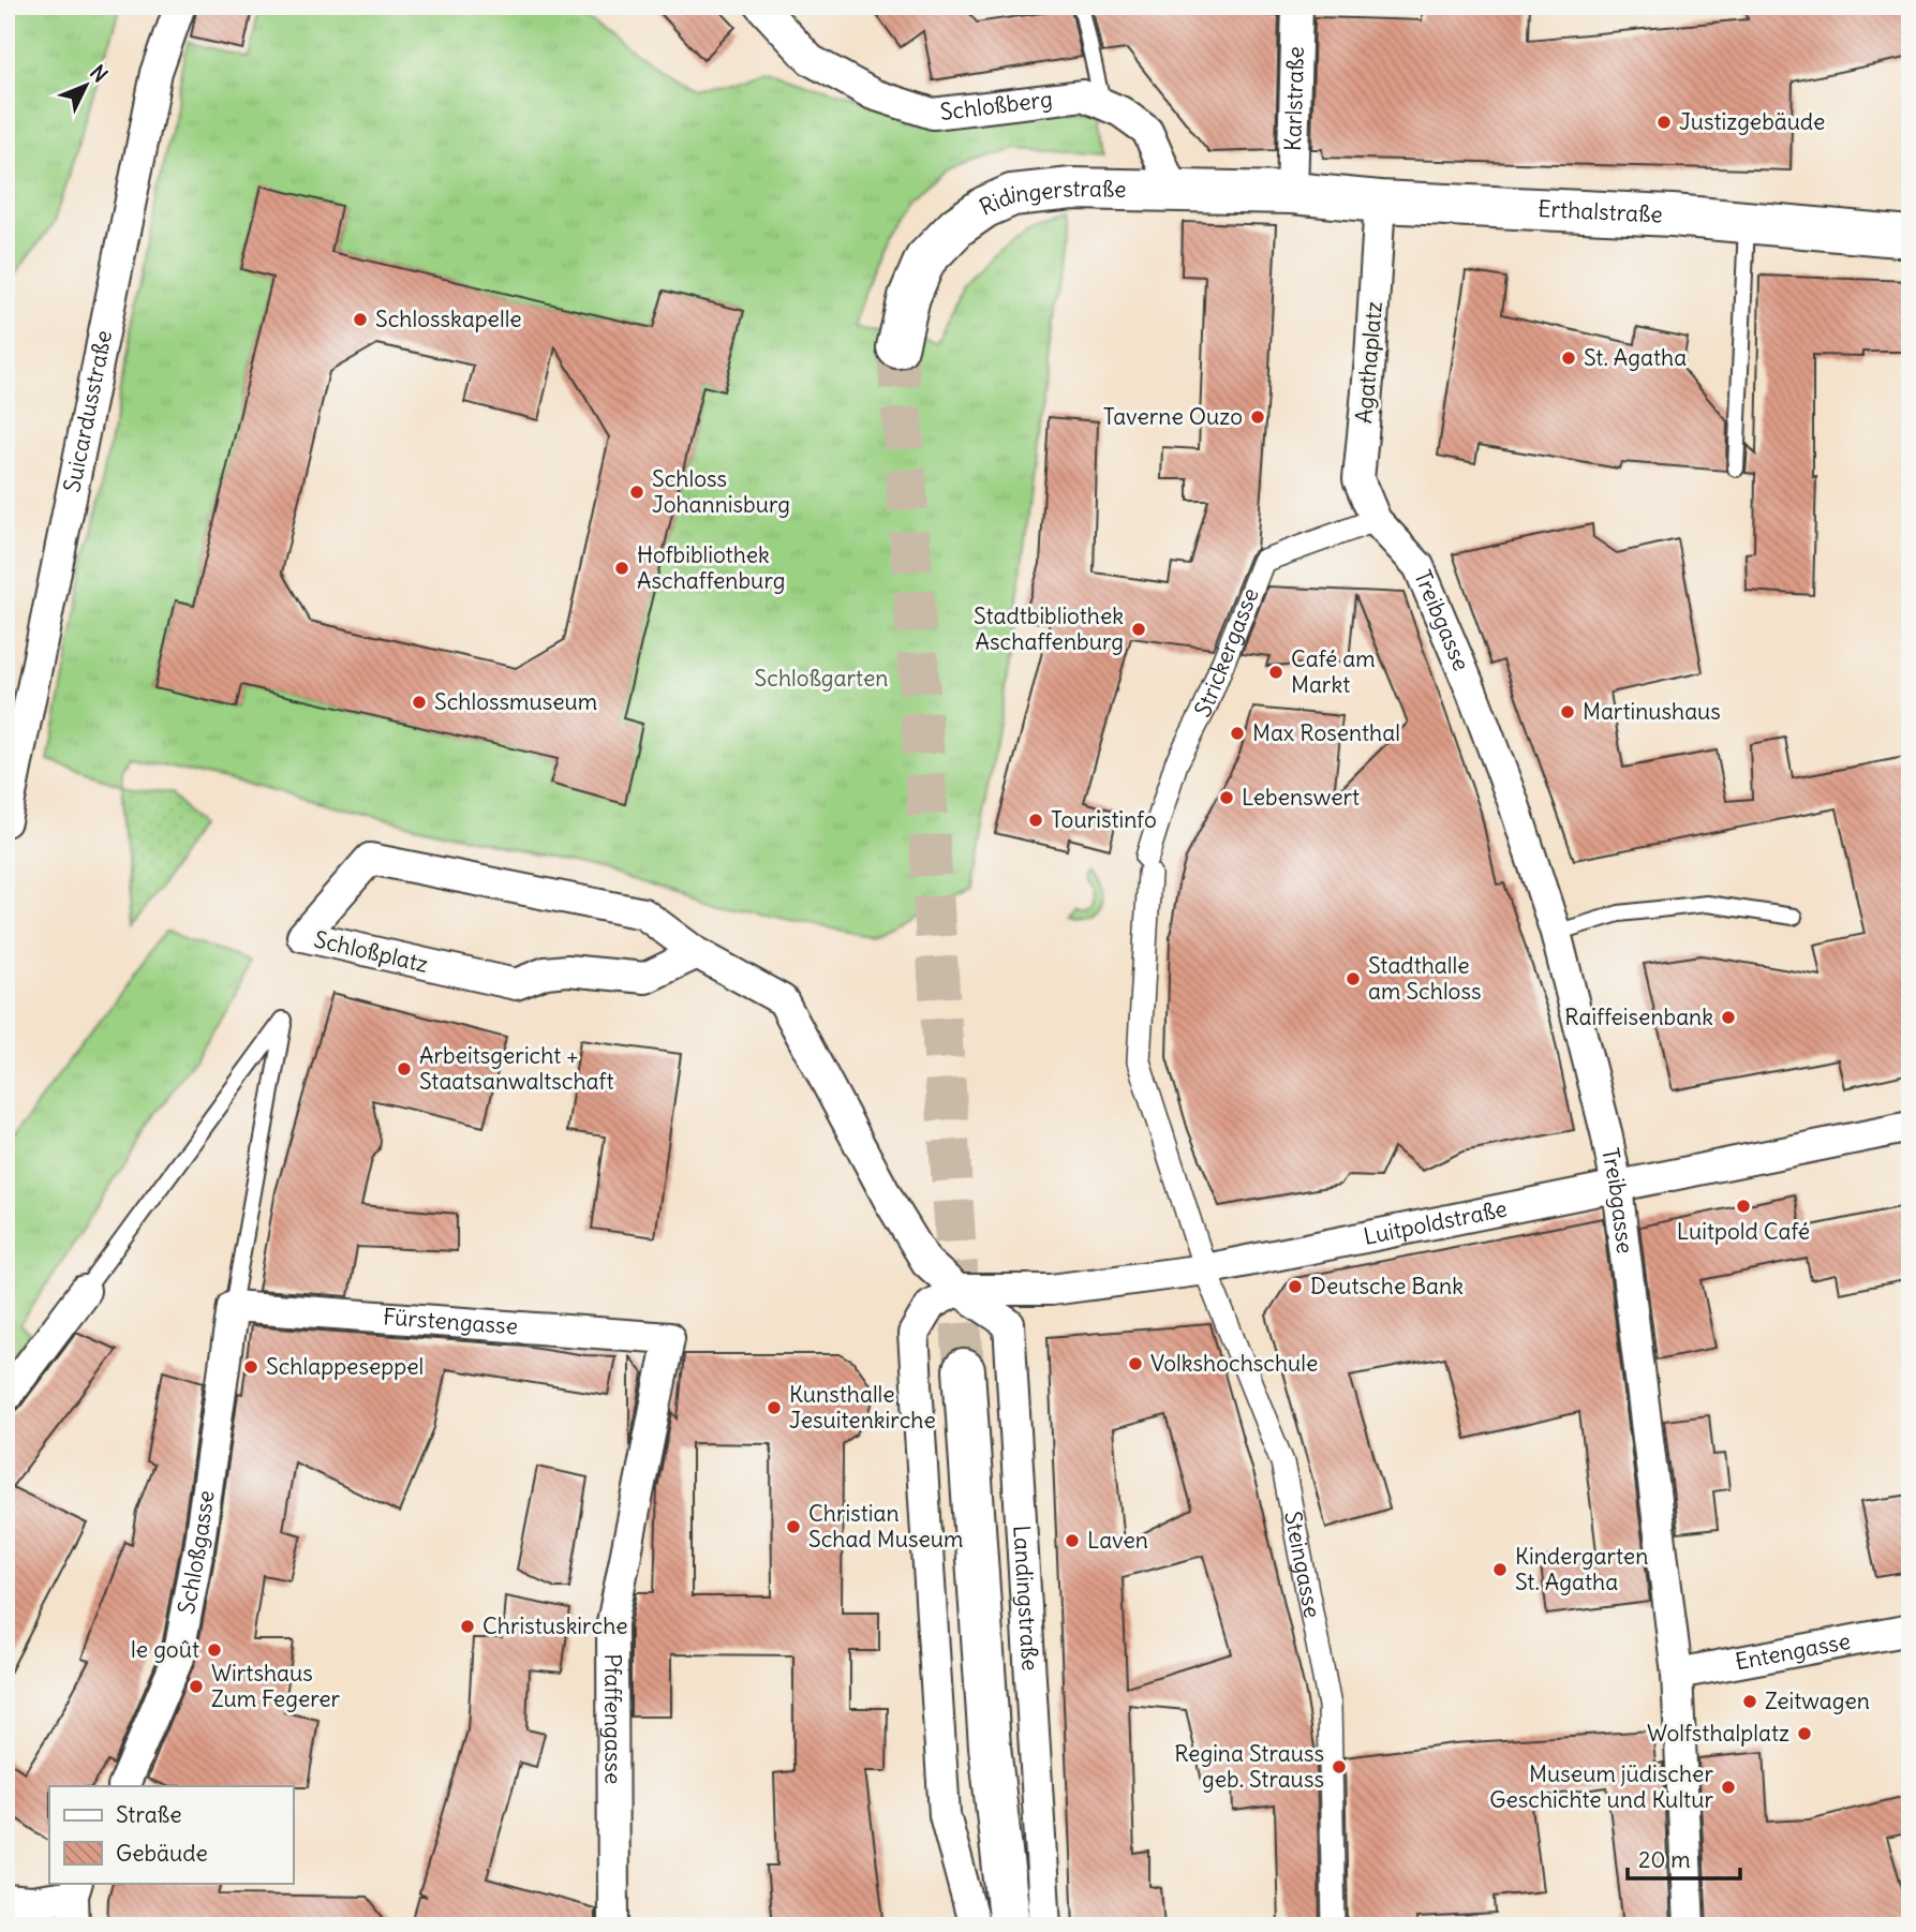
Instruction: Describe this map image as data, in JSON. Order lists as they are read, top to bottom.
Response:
{
  "streets": {
    "main road": ["Ridingerstraße", "Erthalstraße", "Landingstraße"],
    "street": [
      "Karlstraße",
      "Schloßberg",
      "Agathaplatz",
      "Suicardusstraße",
      "Treibgasse",
      "Strickergasse",
      "Schloßplatz",
      "Luitpoldstraße",
      "Fürstengasse",
      "Schloßgasse",
      "Steingasse",
      "Entengasse",
      "Pfaffengasse"
    ]
  },
  "crossings": [
    ["Karlstraße", "Ridingerstraße"],
    ["Karlstraße", "Erthalstraße"],
    ["Schloßberg", "Ridingerstraße"],
    ["Ridingerstraße", "Erthalstraße"],
    ["Erthalstraße", "Agathaplatz"],
    ["Agathaplatz", "Treibgasse"],
    ["Agathaplatz", "Strickergasse"],
    ["Treibgasse", "Strickergasse"],
    ["Treibgasse", "Luitpoldstraße"],
    ["Treibgasse", "Entengasse"],
    ["Strickergasse", "Steingasse"],
    ["Schloßplatz", "Luitpoldstraße"],
    ["Luitpoldstraße", "Steingasse"],
    ["Fürstengasse", "Schloßgasse"],
    ["Fürstengasse", "Pfaffengasse"]
  ],
  "parks": ["Schloßgarten"],
  "places": [
    "Justizgebäude",
    "Schlosskapelle",
    "St. Agatha",
    "Taverne Ouzo",
    "Schloss Johannisburg",
    "Hofbibliothek Aschaffenburg",
    "Stadtbibliothek Aschaffenburg",
    "Café am Markt",
    "Schlossmuseum",
    "Martinushaus",
    "Max Rosenthal",
    "Lebenswert",
    "Touristinfo",
    "Stadthalle am Schloss",
    "Raiffeisenbank",
    "Arbeitsgericht + Staatsanwaltschaft",
    "Luitpold Café",
    "Deutsche Bank",
    "Volkshochschule",
    "Schlappeseppel",
    "Kunsthalle Jesuitenkirche",
    "Christian Schad Museum",
    "Laven",
    "Kindergarten St. Agatha",
    "Christuskirche",
    "le goût",
    "Wirtshaus Zum Fegerer",
    "Zeitwagen",
    "Wolfsthalplatz",
    "Regina Strauss geb. Strauss",
    "Museum jüdischer Geschichte und Kultur"
  ],
  "legend": ["Straße", "Gebäude"],
  "scale_bar": "20 m",
  "north": "top right"
}
